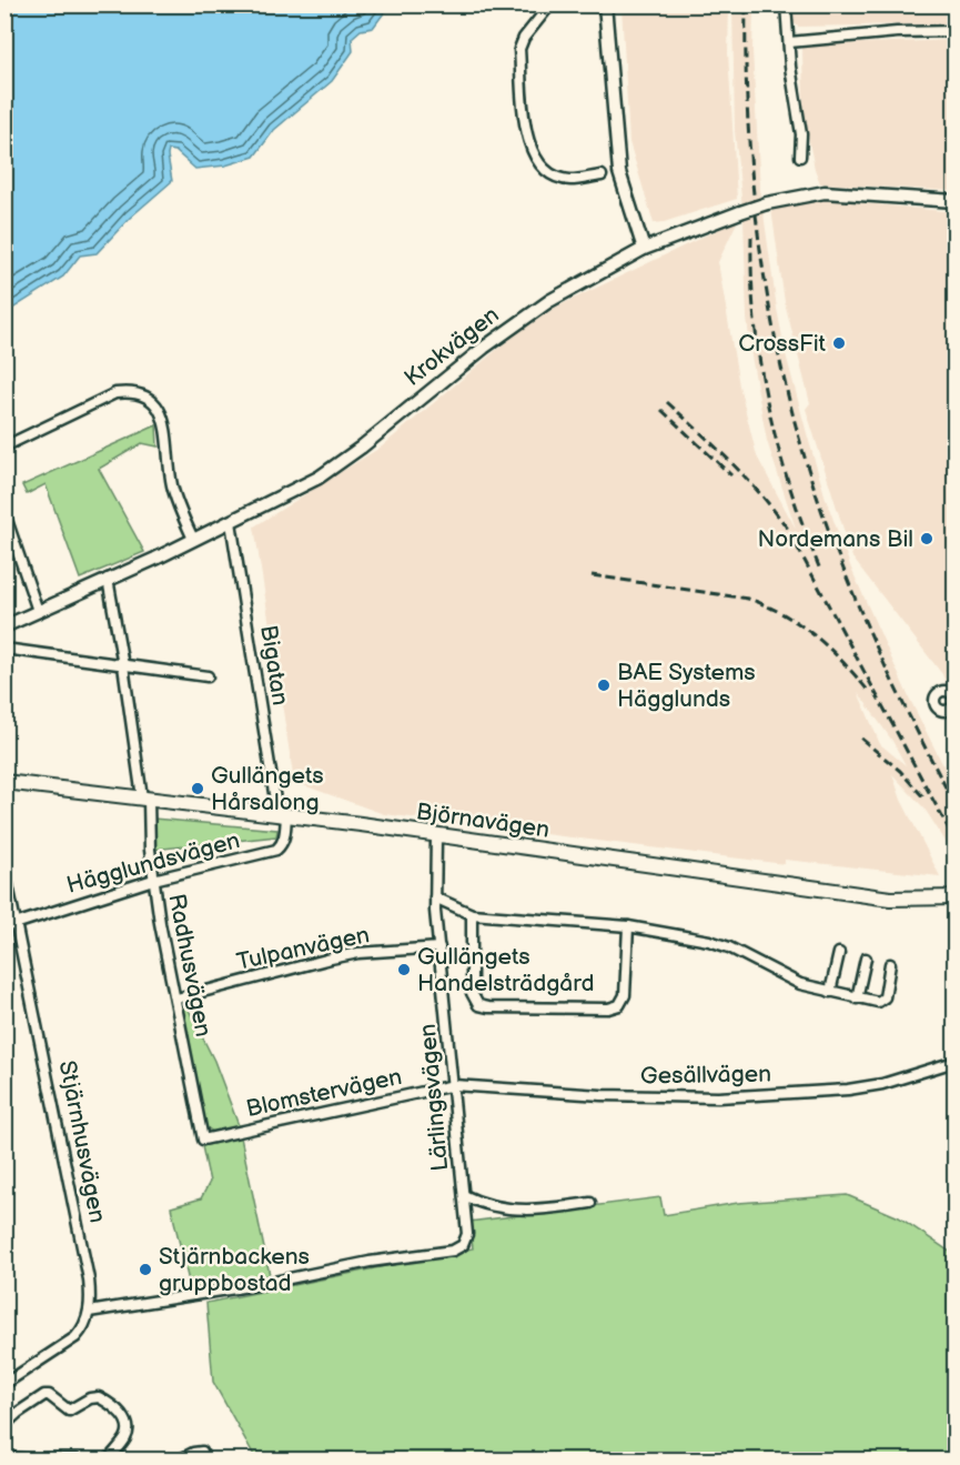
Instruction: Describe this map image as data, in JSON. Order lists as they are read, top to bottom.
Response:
{
  "streets": {
    "main road": ["Björnavägen"],
    "street": [
      "Krokvägen",
      "Bigatan",
      "Hägglundsvägen",
      "Tulpanvägen",
      "Radhusvägen",
      "Gesällvägen",
      "Blomstervägen",
      "Lärlingsvägen",
      "Stjärnhusvägen"
    ]
  },
  "crossings": [
    ["Krokvägen", "Bigatan"],
    ["Krokvägen", "Radhusvägen"],
    ["Bigatan", "Björnavägen"],
    ["Bigatan", "Hägglundsvägen"],
    ["Björnavägen", "Hägglundsvägen"],
    ["Björnavägen", "Radhusvägen"],
    ["Björnavägen", "Lärlingsvägen"],
    ["Hägglundsvägen", "Radhusvägen"],
    ["Hägglundsvägen", "Stjärnhusvägen"],
    ["Tulpanvägen", "Radhusvägen"],
    ["Tulpanvägen", "Lärlingsvägen"],
    ["Radhusvägen", "Blomstervägen"],
    ["Gesällvägen", "Blomstervägen"],
    ["Gesällvägen", "Lärlingsvägen"],
    ["Blomstervägen", "Lärlingsvägen"],
    ["Lärlingsvägen", "Stjärnhusvägen"]
  ],
  "places": [
    "CrossFit",
    "Nordemans Bil",
    "BAE Systems Hägglunds",
    "Gullängets Hårsalong",
    "Gullängets Handelsträdgård",
    "Stjärnbackens gruppbostad"
  ]
}
